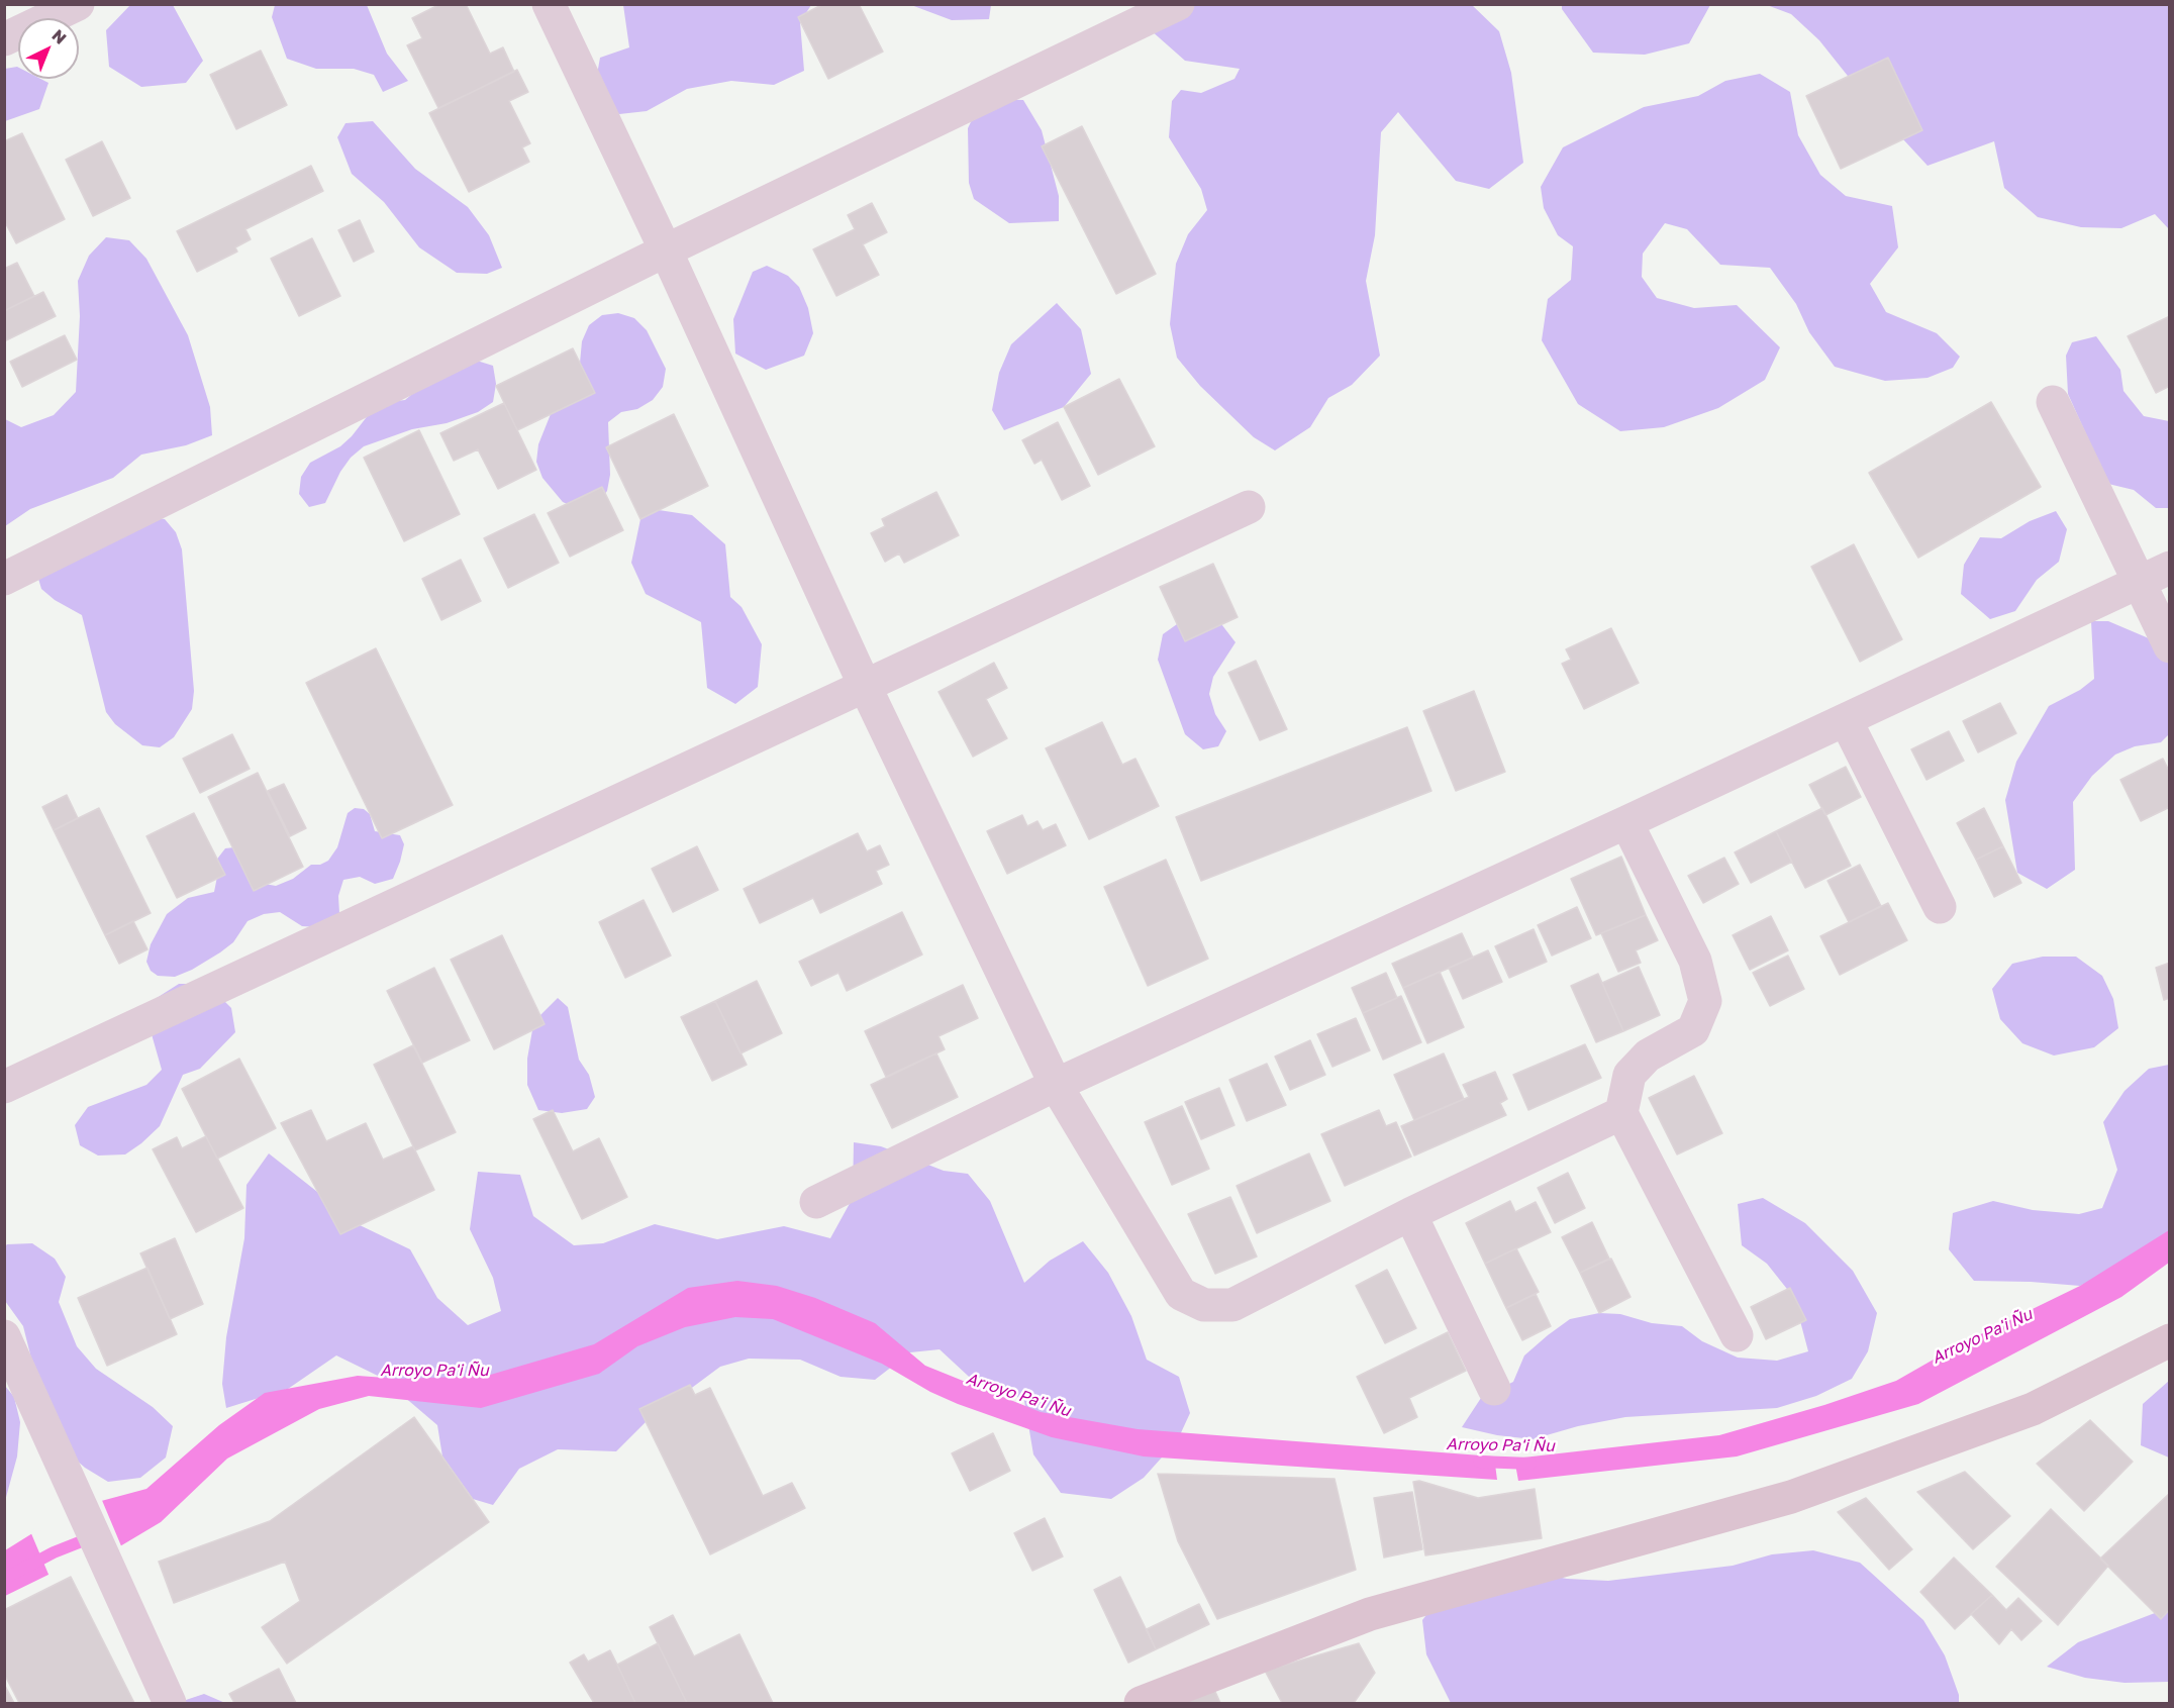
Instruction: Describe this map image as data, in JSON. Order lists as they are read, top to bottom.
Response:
{
  "water": ["Arroyo Pa'i Ñu"],
  "north": "top right"
}
